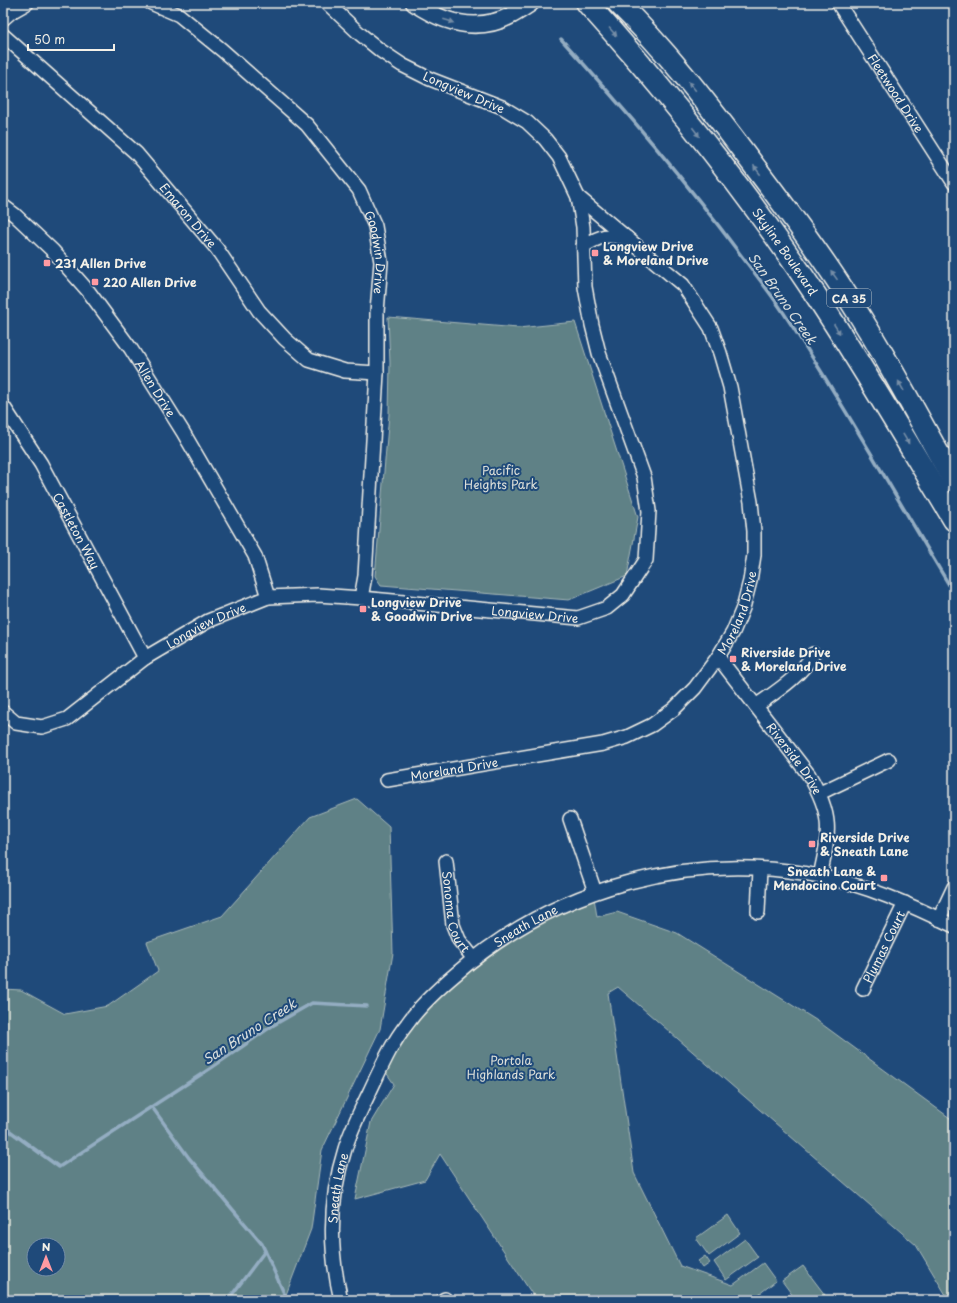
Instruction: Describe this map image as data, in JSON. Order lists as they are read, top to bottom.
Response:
{
  "streets": {
    "main road": ["Skyline Boulevard", "CA 35"],
    "street": [
      "Longview Drive",
      "Fleetwood Drive",
      "Emaron Drive",
      "Goodwin Drive",
      "Allen Drive",
      "Castleton Way",
      "Moreland Drive",
      "Riverside Drive",
      "Sonoma Court",
      "Sneath Lane",
      "Plumas Court"
    ]
  },
  "crossings": [
    ["Longview Drive", "Goodwin Drive"],
    ["Longview Drive", "Allen Drive"],
    ["Longview Drive", "Castleton Way"],
    ["Longview Drive", "Moreland Drive"],
    ["Emaron Drive", "Goodwin Drive"],
    ["Moreland Drive", "Riverside Drive"],
    ["Riverside Drive", "Sneath Lane"],
    ["Sonoma Court", "Sneath Lane"],
    ["Sneath Lane", "Plumas Court"]
  ],
  "water": ["San Bruno Creek"],
  "parks": ["Pacific Heights Park", "Portola Highlands Park"],
  "places": {
    "transit": [
      "Longview Drive & Moreland Drive",
      "231 Allen Drive",
      "220 Allen Drive",
      "Longview Drive & Goodwin Drive",
      "Riverside Drive & Moreland Drive",
      "Riverside Drive & Sneath Lane",
      "Sneath Lane & Mendocino Court"
    ]
  },
  "scale_bar": "50 m",
  "north": "top"
}
